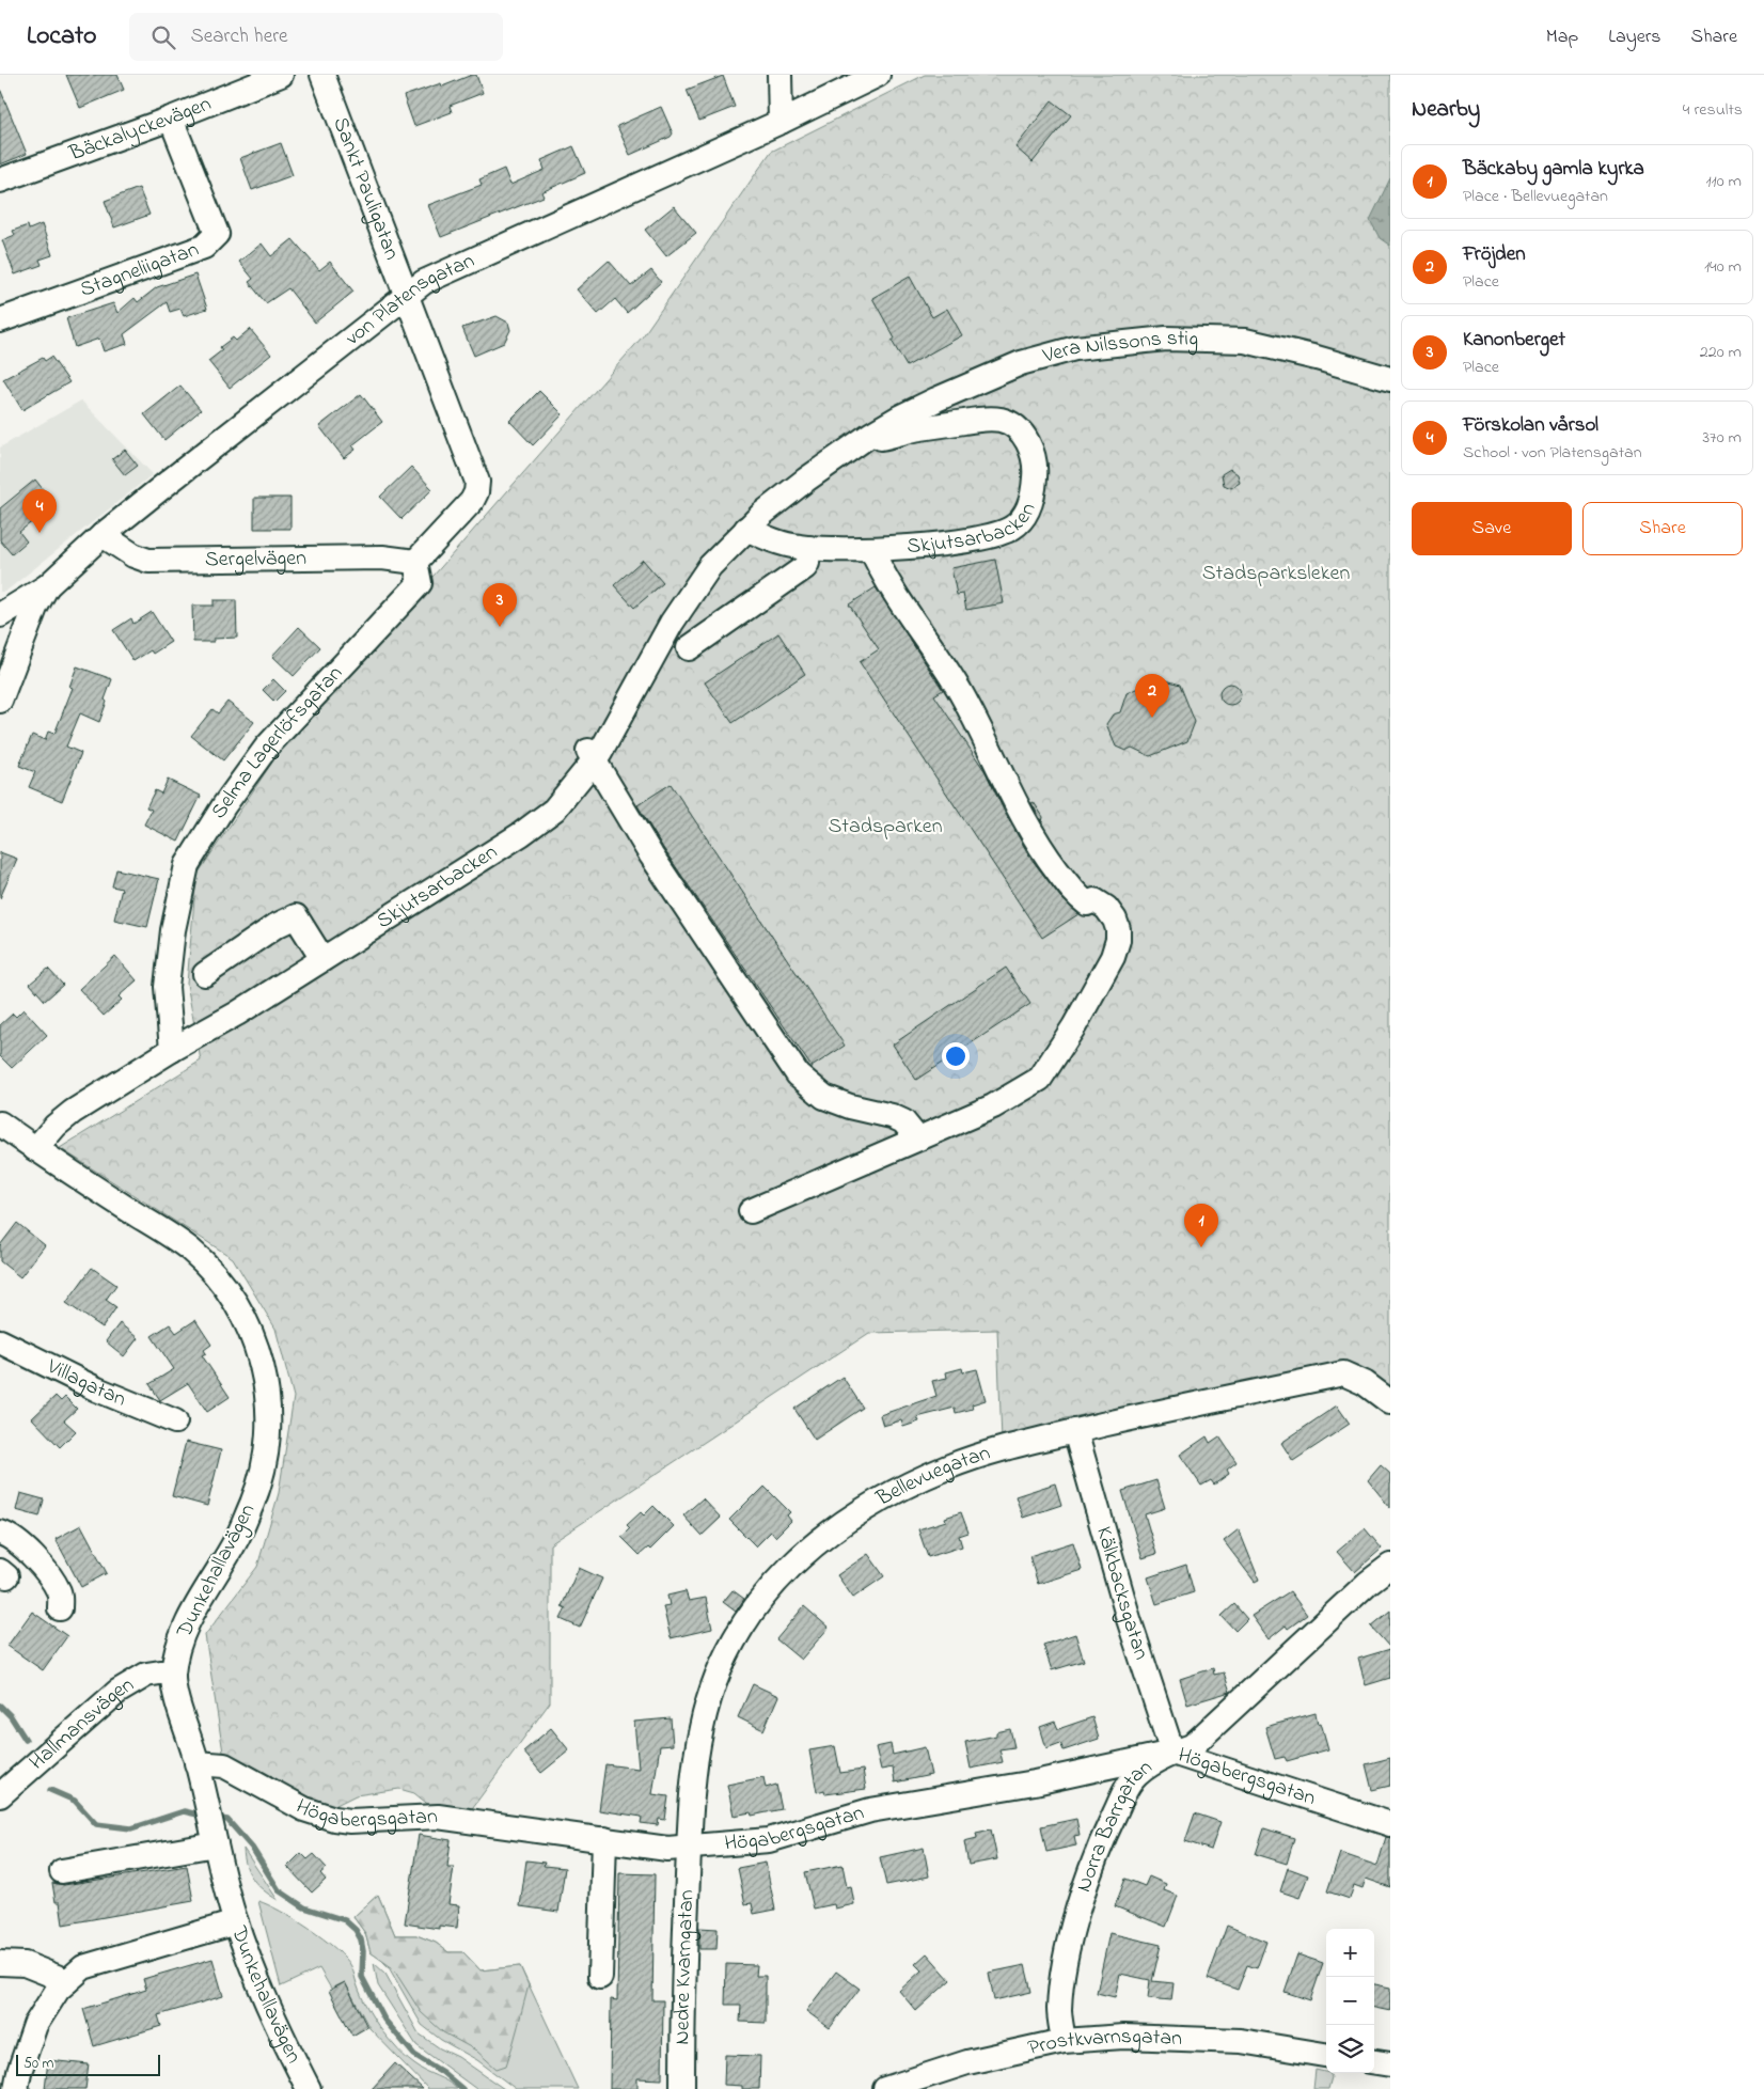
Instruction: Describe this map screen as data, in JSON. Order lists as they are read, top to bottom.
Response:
{
  "streets": {
    "street": [
      "Bäckalyckevägen",
      "Sankt Pauligatan",
      "Stagneliigatan",
      "von Platensgatan",
      "Vera Nilssons stig",
      "Skjutsarbacken",
      "Sergelvägen",
      "Selma Lagerlöfsgatan",
      "Villagatan",
      "Bellevuegatan",
      "Dunkehallavägen",
      "Kälkbacksgatan",
      "Hallmansvägen",
      "Högabergsgatan",
      "Norra Barrgatan",
      "Nedre Kvarngatan",
      "Prostkvarnsgatan"
    ]
  },
  "crossings": [
    ["Bäckalyckevägen", "Stagneliigatan"],
    ["Sankt Pauligatan", "von Platensgatan"],
    ["Sankt Pauligatan", "Sergelvägen"],
    ["Sankt Pauligatan", "Selma Lagerlöfsgatan"],
    ["von Platensgatan", "Sergelvägen"],
    ["Vera Nilssons stig", "Skjutsarbacken"],
    ["Skjutsarbacken", "Selma Lagerlöfsgatan"],
    ["Skjutsarbacken", "Dunkehallavägen"],
    ["Sergelvägen", "Selma Lagerlöfsgatan"],
    ["Bellevuegatan", "Kälkbacksgatan"],
    ["Bellevuegatan", "Högabergsgatan"],
    ["Bellevuegatan", "Nedre Kvarngatan"],
    ["Dunkehallavägen", "Hallmansvägen"],
    ["Dunkehallavägen", "Högabergsgatan"],
    ["Kälkbacksgatan", "Högabergsgatan"],
    ["Kälkbacksgatan", "Norra Barrgatan"],
    ["Högabergsgatan", "Norra Barrgatan"],
    ["Högabergsgatan", "Nedre Kvarngatan"],
    ["Norra Barrgatan", "Prostkvarnsgatan"]
  ],
  "parks": ["Stadsparksleken", "Stadsparken"],
  "scale_bar": "50 m",
  "page": {
    "header": "Locato",
    "search": "Search here",
    "nav": ["Map", "Layers", "Share"],
    "heading": ["Nearby", "4 results"],
    "list": [
      {
        "mark": "1",
        "name": "Bäckaby gamla kyrka",
        "note": "Place · Bellevuegatan",
        "value": "110 m"
      },
      {
        "mark": "2",
        "name": "Fröjden",
        "note": "Place",
        "value": "140 m"
      },
      {
        "mark": "3",
        "name": "Kanonberget",
        "note": "Place",
        "value": "220 m"
      },
      {
        "mark": "4",
        "name": "Förskolan vårsol",
        "note": "School · von Platensgatan",
        "value": "370 m"
      }
    ],
    "buttons": ["Save", "Share"],
    "pins": [
      "4",
      "3",
      "2",
      "1"
    ],
    "map_buttons": ["+", "−"],
    "scale": "50 m"
  }
}
